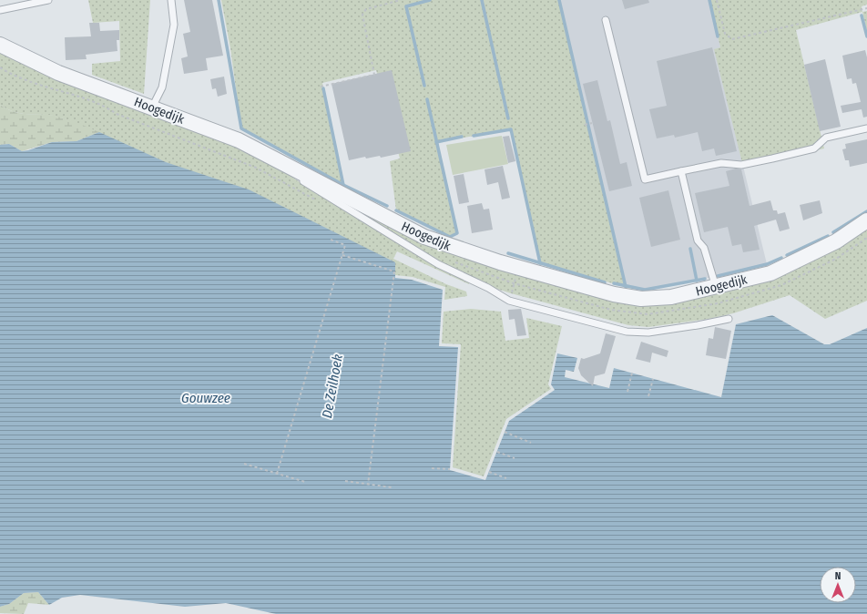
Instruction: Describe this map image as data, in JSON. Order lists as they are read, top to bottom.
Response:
{
  "streets": {
    "street": ["Hoogedijk"]
  },
  "water": ["De Zeilhoek", "Gouwzee"],
  "north": "top"
}
